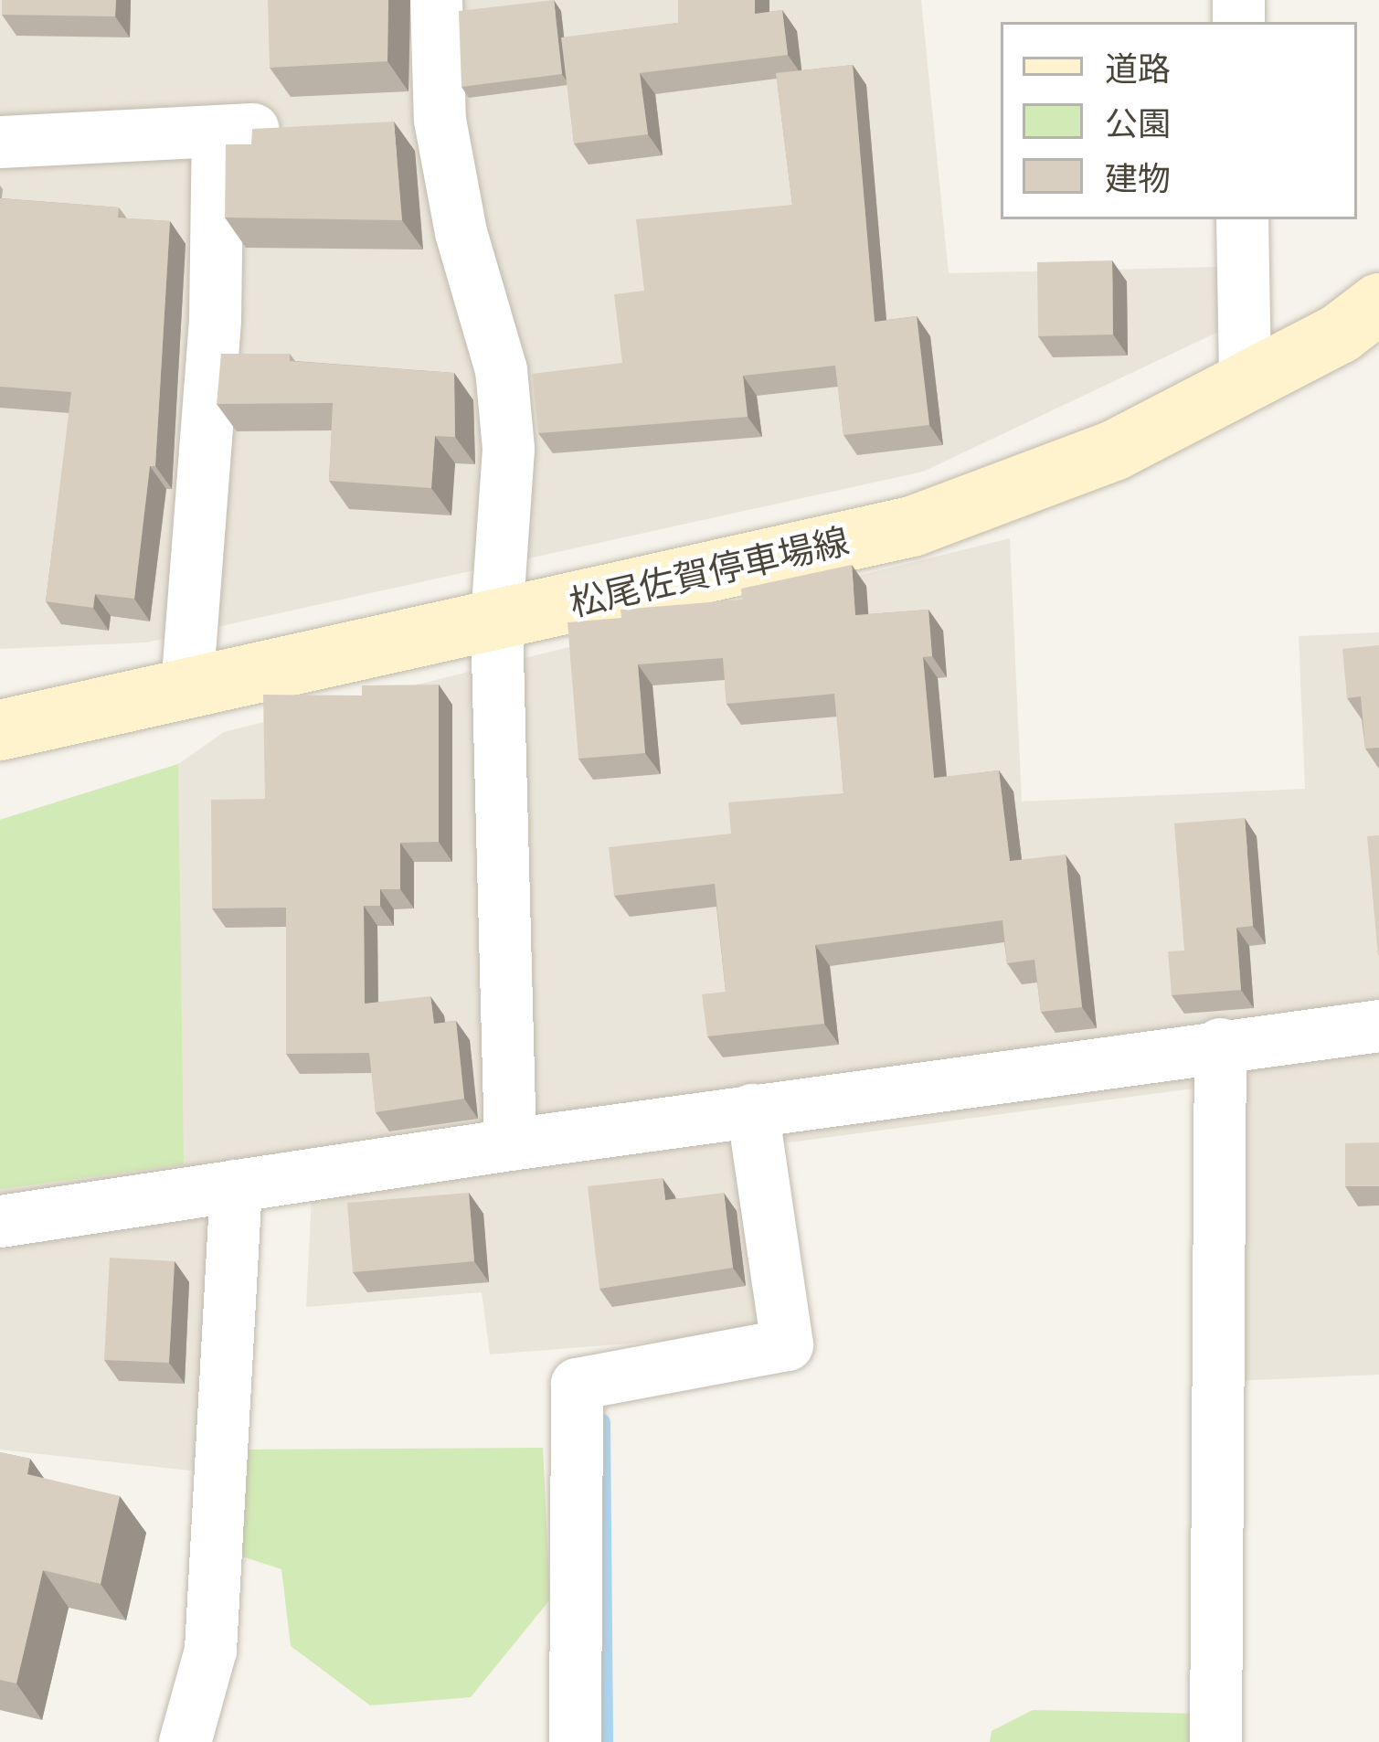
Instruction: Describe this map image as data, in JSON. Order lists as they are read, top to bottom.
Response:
{
  "streets": {
    "main road": ["松尾佐賀停車場線"]
  },
  "legend": ["道路", "公園", "建物"]
}
